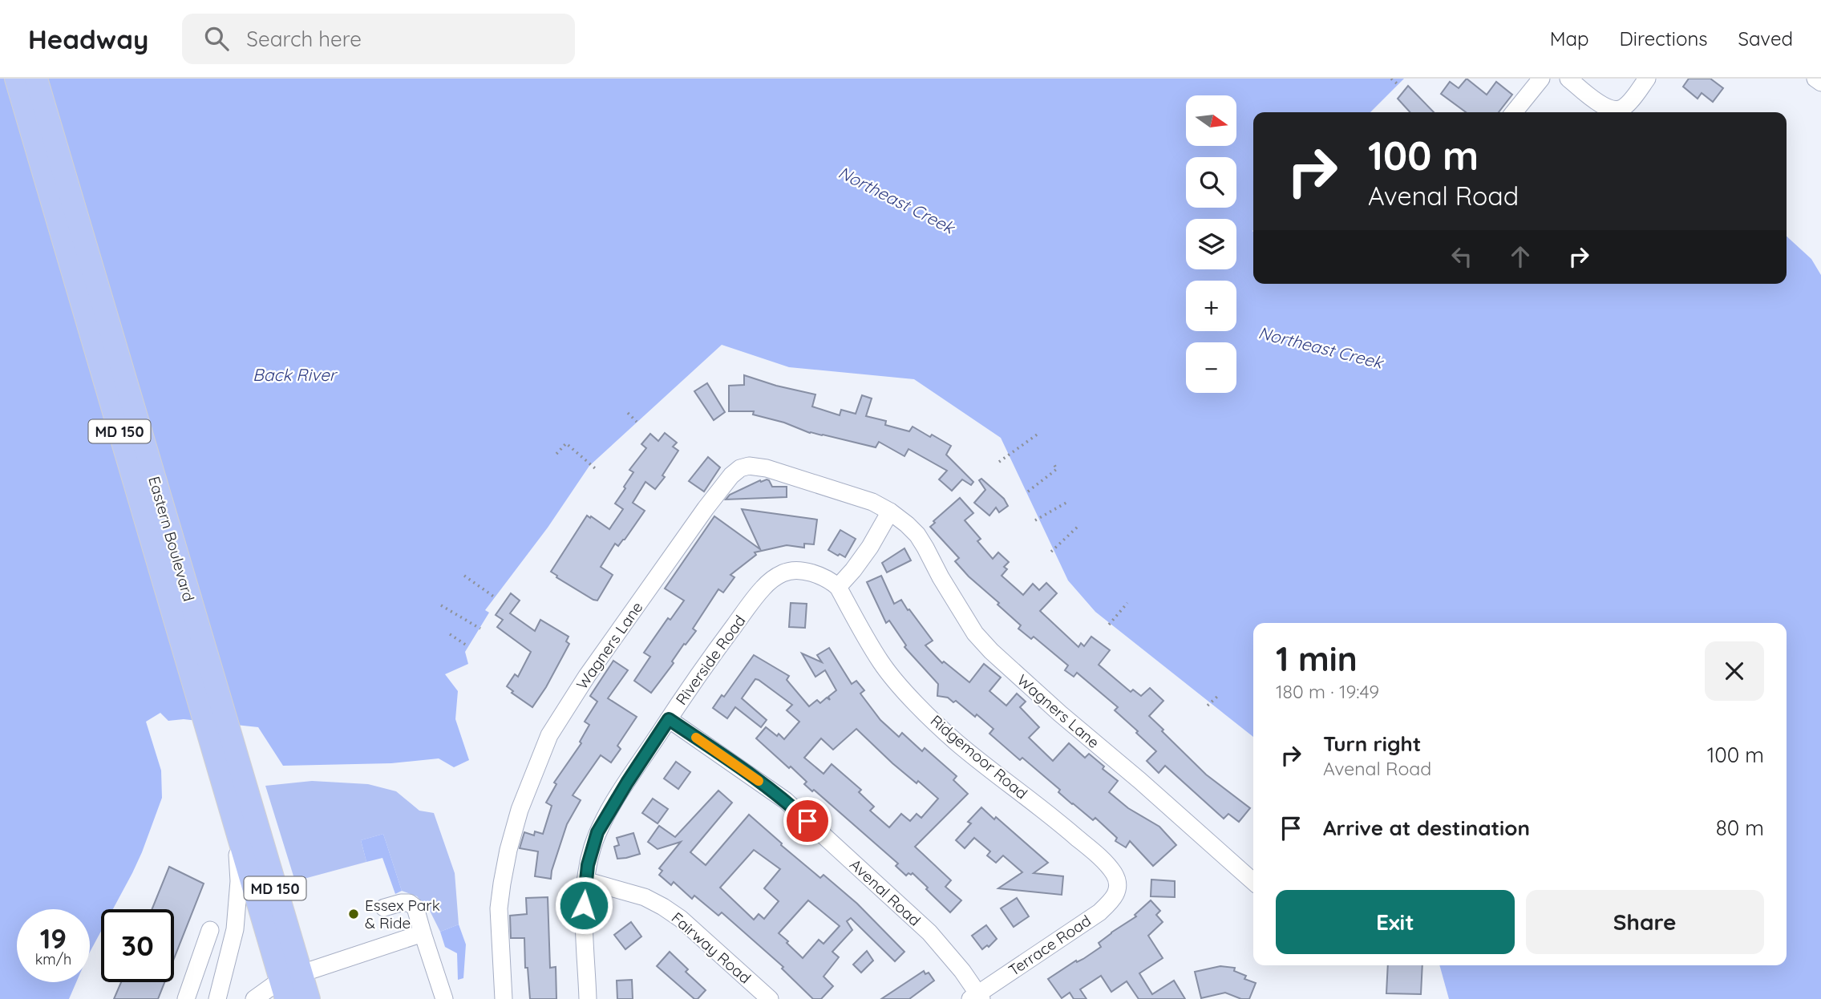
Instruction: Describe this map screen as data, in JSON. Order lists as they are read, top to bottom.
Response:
{
  "streets": {
    "main road": ["MD 150", "Eastern Boulevard"],
    "street": [
      "Wagners Lane",
      "Riverside Road",
      "Ridgemoor Road",
      "Avenal Road",
      "Terrace Road",
      "Fairway Road"
    ]
  },
  "crossings": [
    ["Riverside Road", "Ridgemoor Road"],
    ["Riverside Road", "Avenal Road"],
    ["Riverside Road", "Fairway Road"],
    ["Ridgemoor Road", "Terrace Road"],
    ["Avenal Road", "Terrace Road"]
  ],
  "water": ["Northeast Creek", "Back River"],
  "places": ["Essex Park & Ride"],
  "north": "right",
  "page": {
    "header": "Headway",
    "search": "Search here",
    "nav": ["Map", "Directions", "Saved"],
    "map_buttons": ["+", "−"],
    "turn": ["100 m", "Avenal Road"],
    "heading": ["1 min", "180 m · 19:49"],
    "list": [
      {
        "name": "Turn right",
        "note": "Avenal Road",
        "value": "100 m"
      },
      {
        "name": "Arrive at destination",
        "value": "80 m"
      }
    ],
    "buttons": ["Exit", "Share"],
    "speed": "19 km/h",
    "limit": "30"
  }
}
